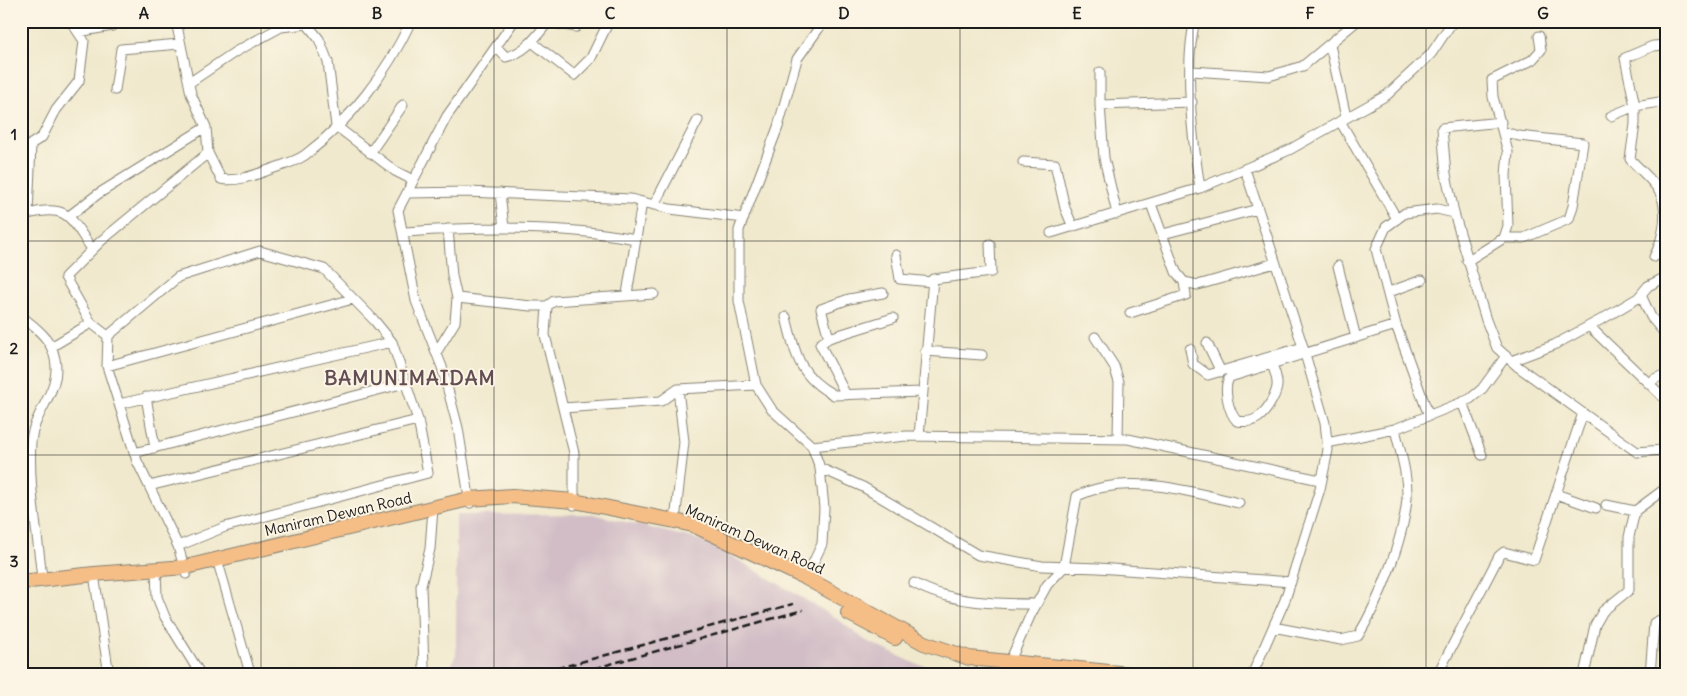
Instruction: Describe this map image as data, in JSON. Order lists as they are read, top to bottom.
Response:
{
  "streets": {
    "main road": ["Maniram Dewan Road"]
  },
  "districts": ["BAMUNIMAIDAM"],
  "grid": {
    "columns": [
      "A",
      "B",
      "C",
      "D",
      "E",
      "F",
      "G"
    ],
    "rows": ["1", "2", "3"]
  }
}
